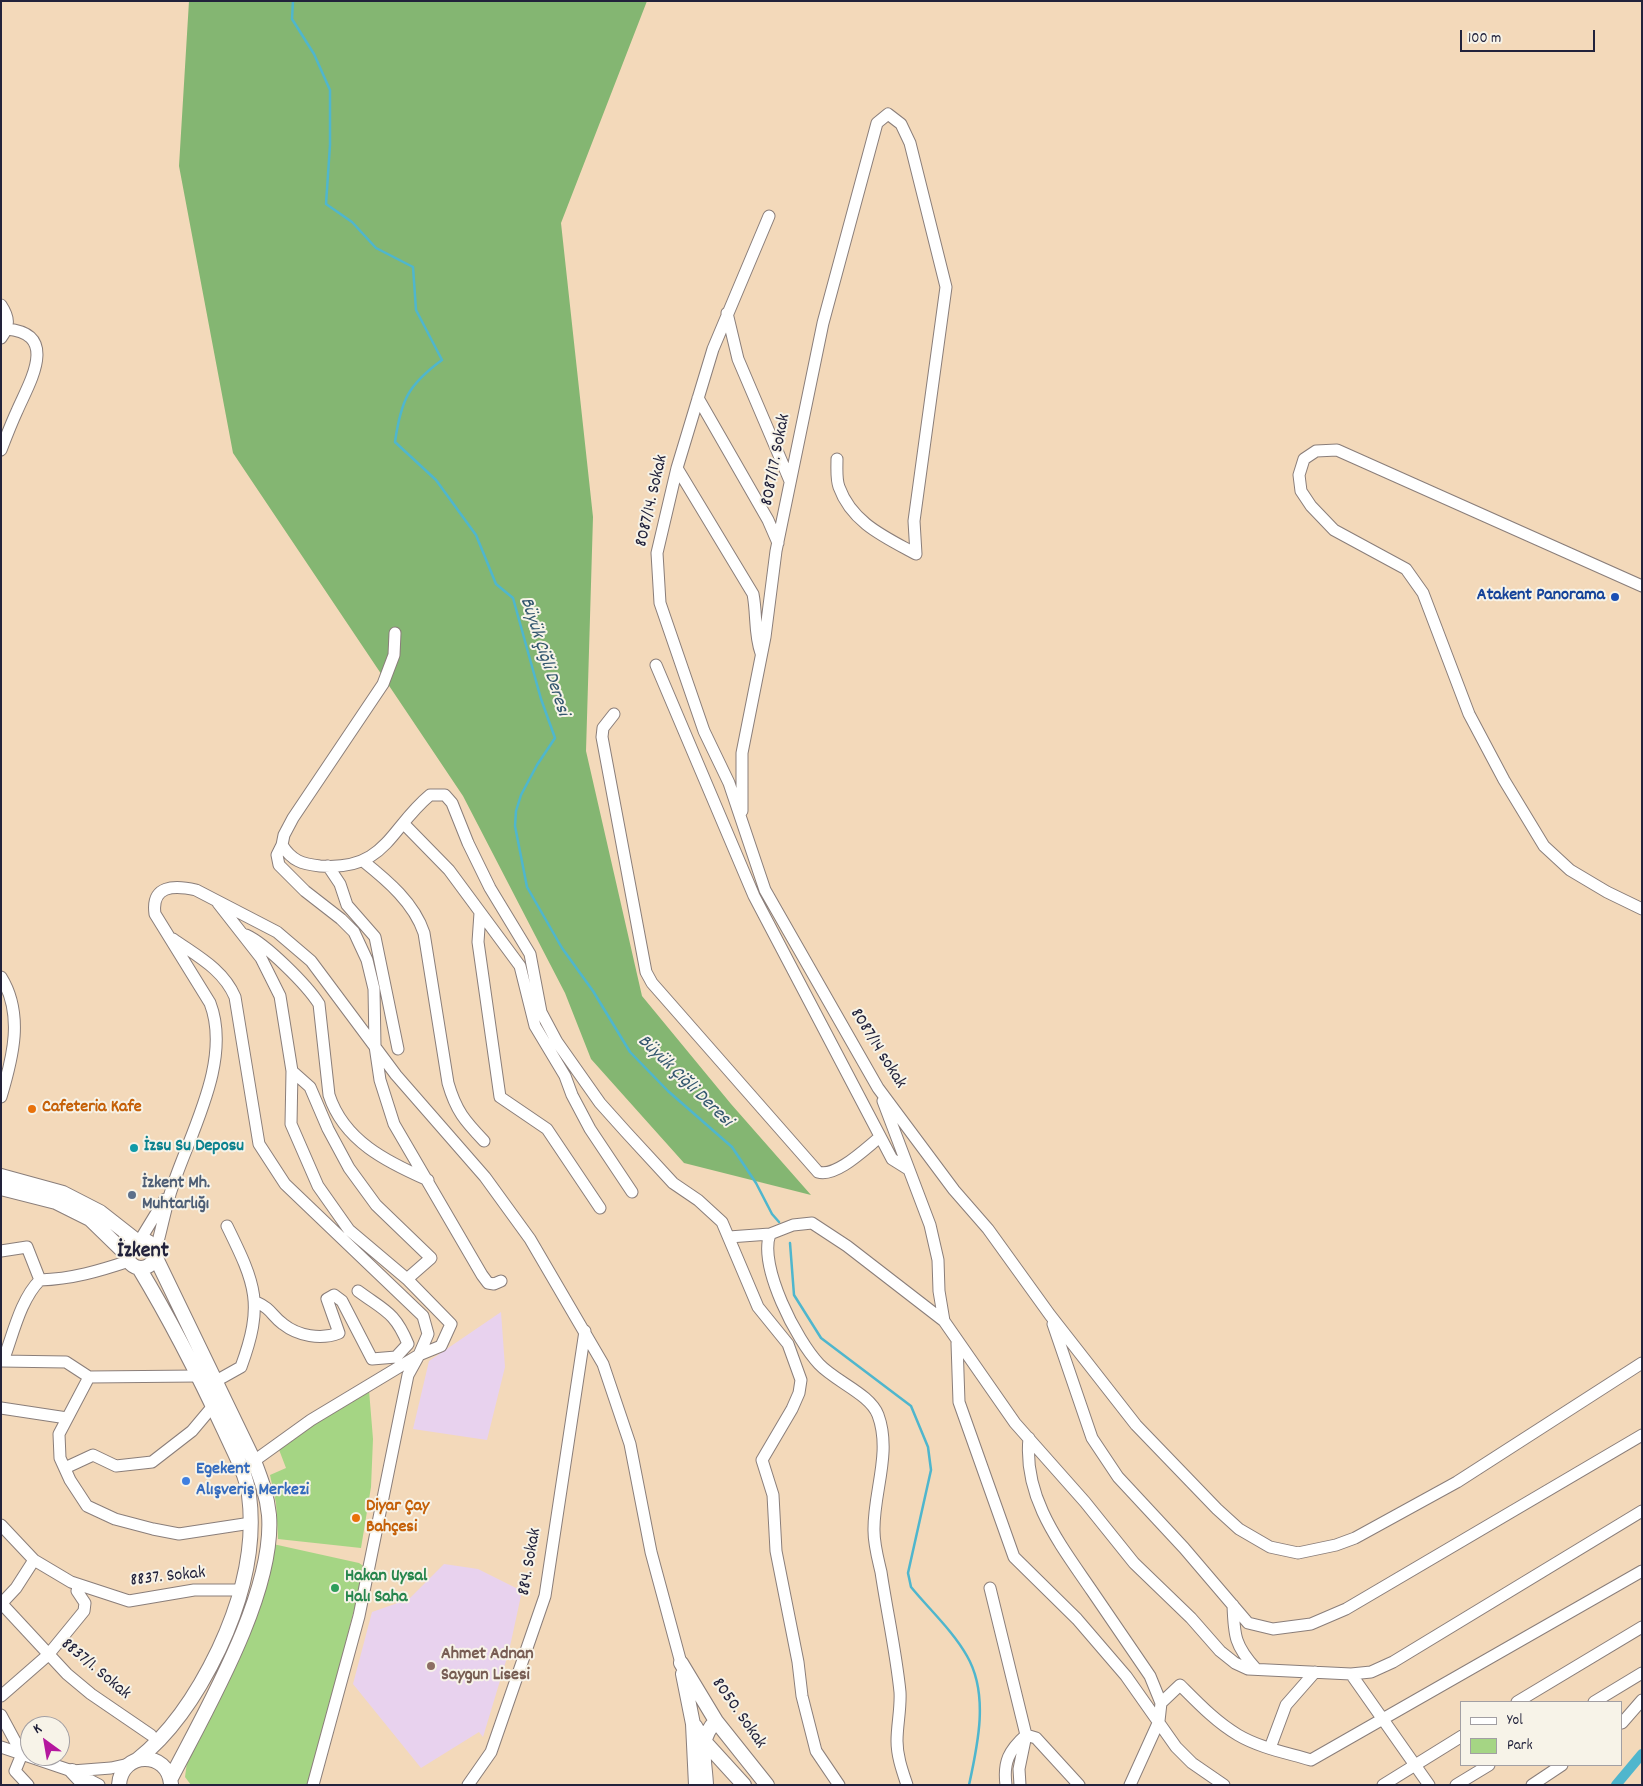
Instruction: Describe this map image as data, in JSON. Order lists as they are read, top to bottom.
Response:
{
  "streets": {
    "street": [
      "8087/17. Sokak",
      "8087/14. Sokak",
      "8087/14 sokak",
      "884. Sokak",
      "8837. Sokak",
      "8837/1. Sokak",
      "8050. Sokak"
    ]
  },
  "crossings": [
    ["8087/17. Sokak", "8087/14. Sokak"],
    ["8087/17. Sokak", "8087/14 sokak"],
    ["8087/14. Sokak", "8087/14 sokak"]
  ],
  "districts": ["İzkent"],
  "water": ["Büyük Çiğli Deresi"],
  "places": [
    "Atakent Panorama",
    "Cafeteria Kafe",
    "İzsu Su Deposu",
    "İzkent Mh. Muhtarlığı",
    "Egekent Alışveriş Merkezi",
    "Diyar Çay Bahçesi",
    "Hakan Uysal Halı Saha",
    "Ahmet Adnan Saygun Lisesi"
  ],
  "legend": ["Yol", "Park"],
  "scale_bar": "100 m",
  "north": "top left"
}
